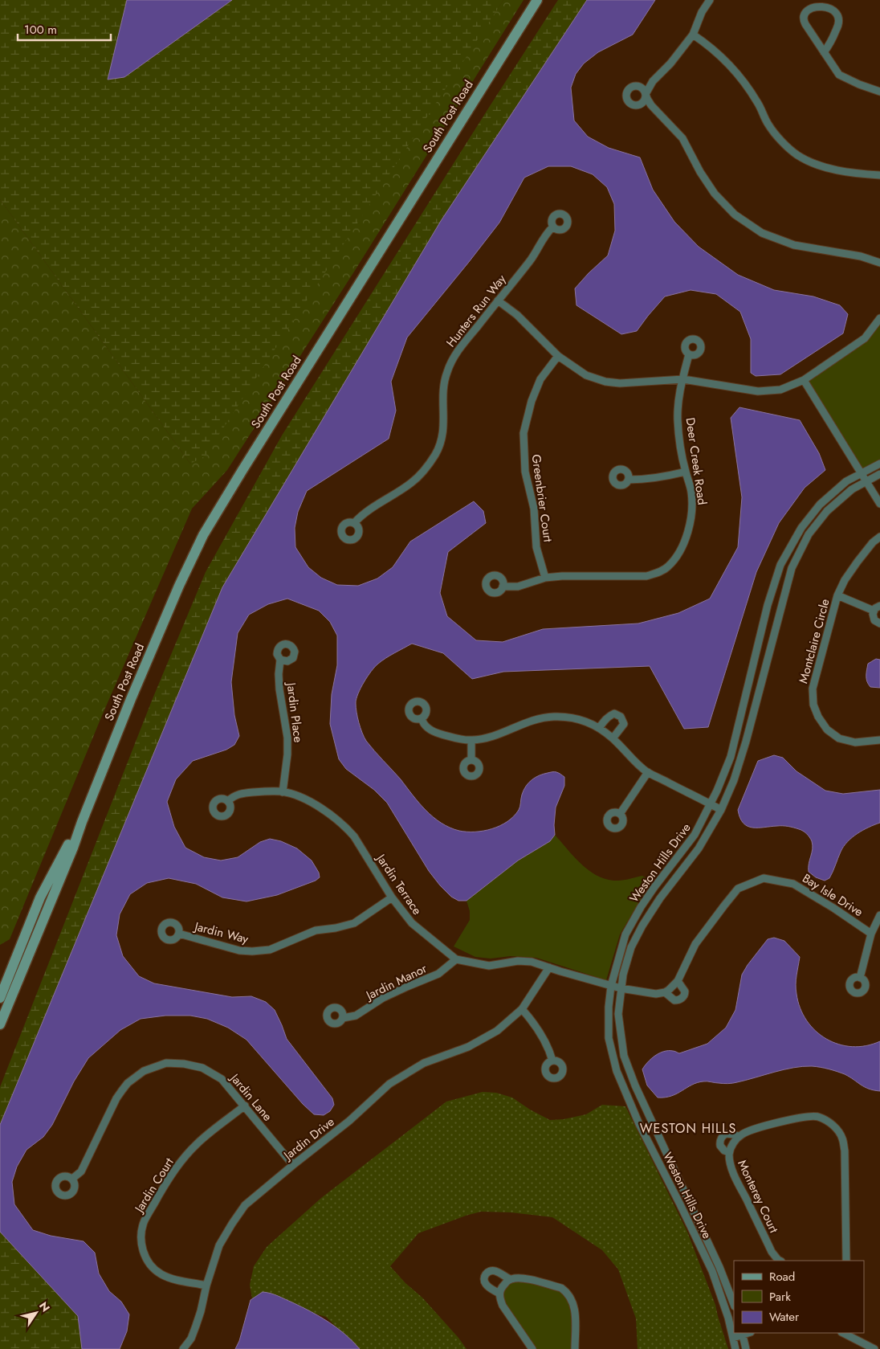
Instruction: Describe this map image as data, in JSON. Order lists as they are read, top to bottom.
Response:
{
  "streets": {
    "street": [
      "South Post Road",
      "Hunters Run Way",
      "Deer Creek Road",
      "Greenbrier Court",
      "Montclaire Circle",
      "Jardin Place",
      "Weston Hills Drive",
      "Jardin Terrace",
      "Bay Isle Drive",
      "Jardin Way",
      "Jardin Manor",
      "Jardin Lane",
      "Jardin Drive",
      "Jardin Court",
      "Monterey Court"
    ]
  },
  "crossings": [
    ["Deer Creek Road", "Greenbrier Court"],
    ["Jardin Place", "Jardin Terrace"],
    ["Weston Hills Drive", "Jardin Terrace"],
    ["Jardin Terrace", "Jardin Way"],
    ["Jardin Terrace", "Jardin Manor"],
    ["Jardin Terrace", "Jardin Drive"],
    ["Jardin Lane", "Jardin Drive"],
    ["Jardin Lane", "Jardin Court"],
    ["Jardin Drive", "Jardin Court"]
  ],
  "districts": ["WESTON HILLS"],
  "legend": ["Road", "Park", "Water"],
  "scale_bar": "100 m",
  "north": "top right"
}
